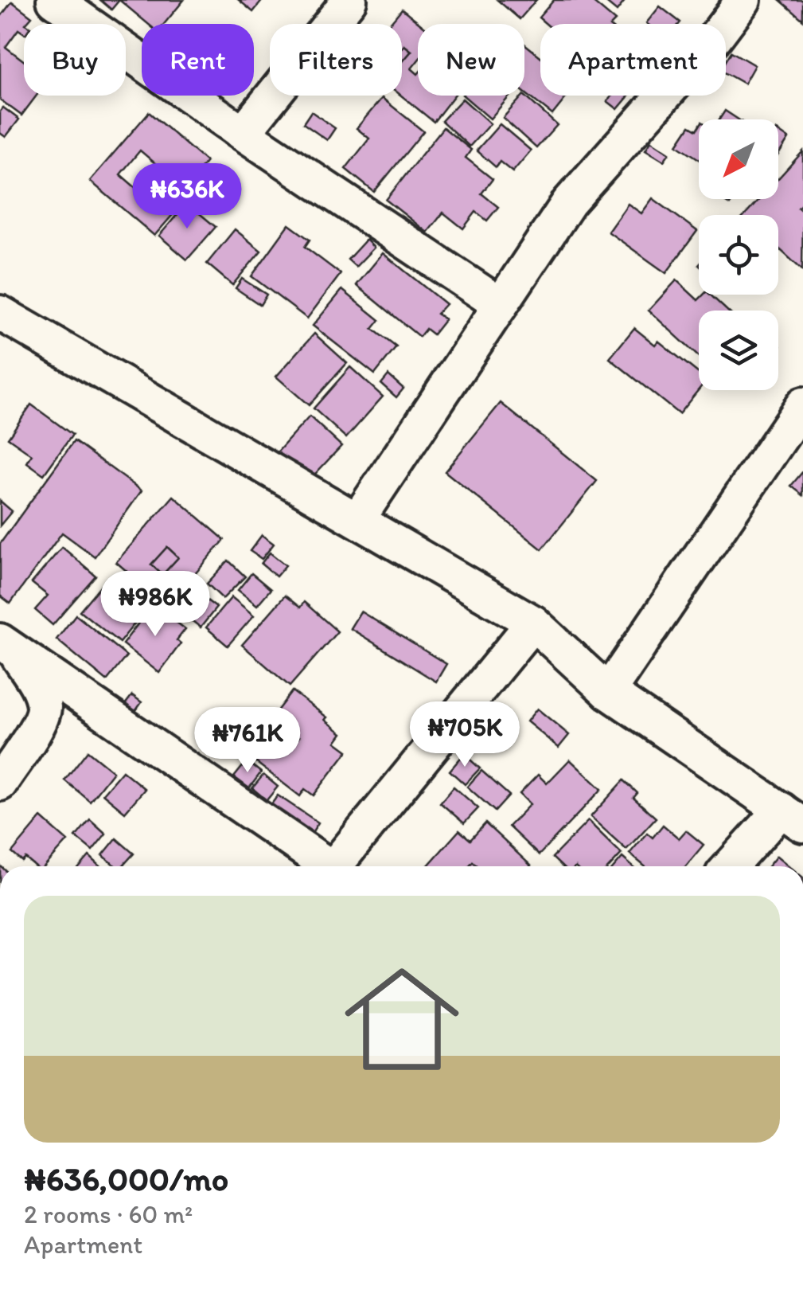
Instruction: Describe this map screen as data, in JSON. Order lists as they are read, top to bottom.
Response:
{
  "north": "bottom left",
  "page": {
    "chip": [
      "Buy",
      "Rent",
      "Filters",
      "New",
      "Apartment"
    ],
    "price": [
      "₦636K",
      "₦986K",
      "₦705K",
      "₦761K"
    ],
    "list": [
      {
        "name": "₦636,000/mo",
        "note": "2 rooms · 60 m² · Apartment"
      }
    ]
  }
}
